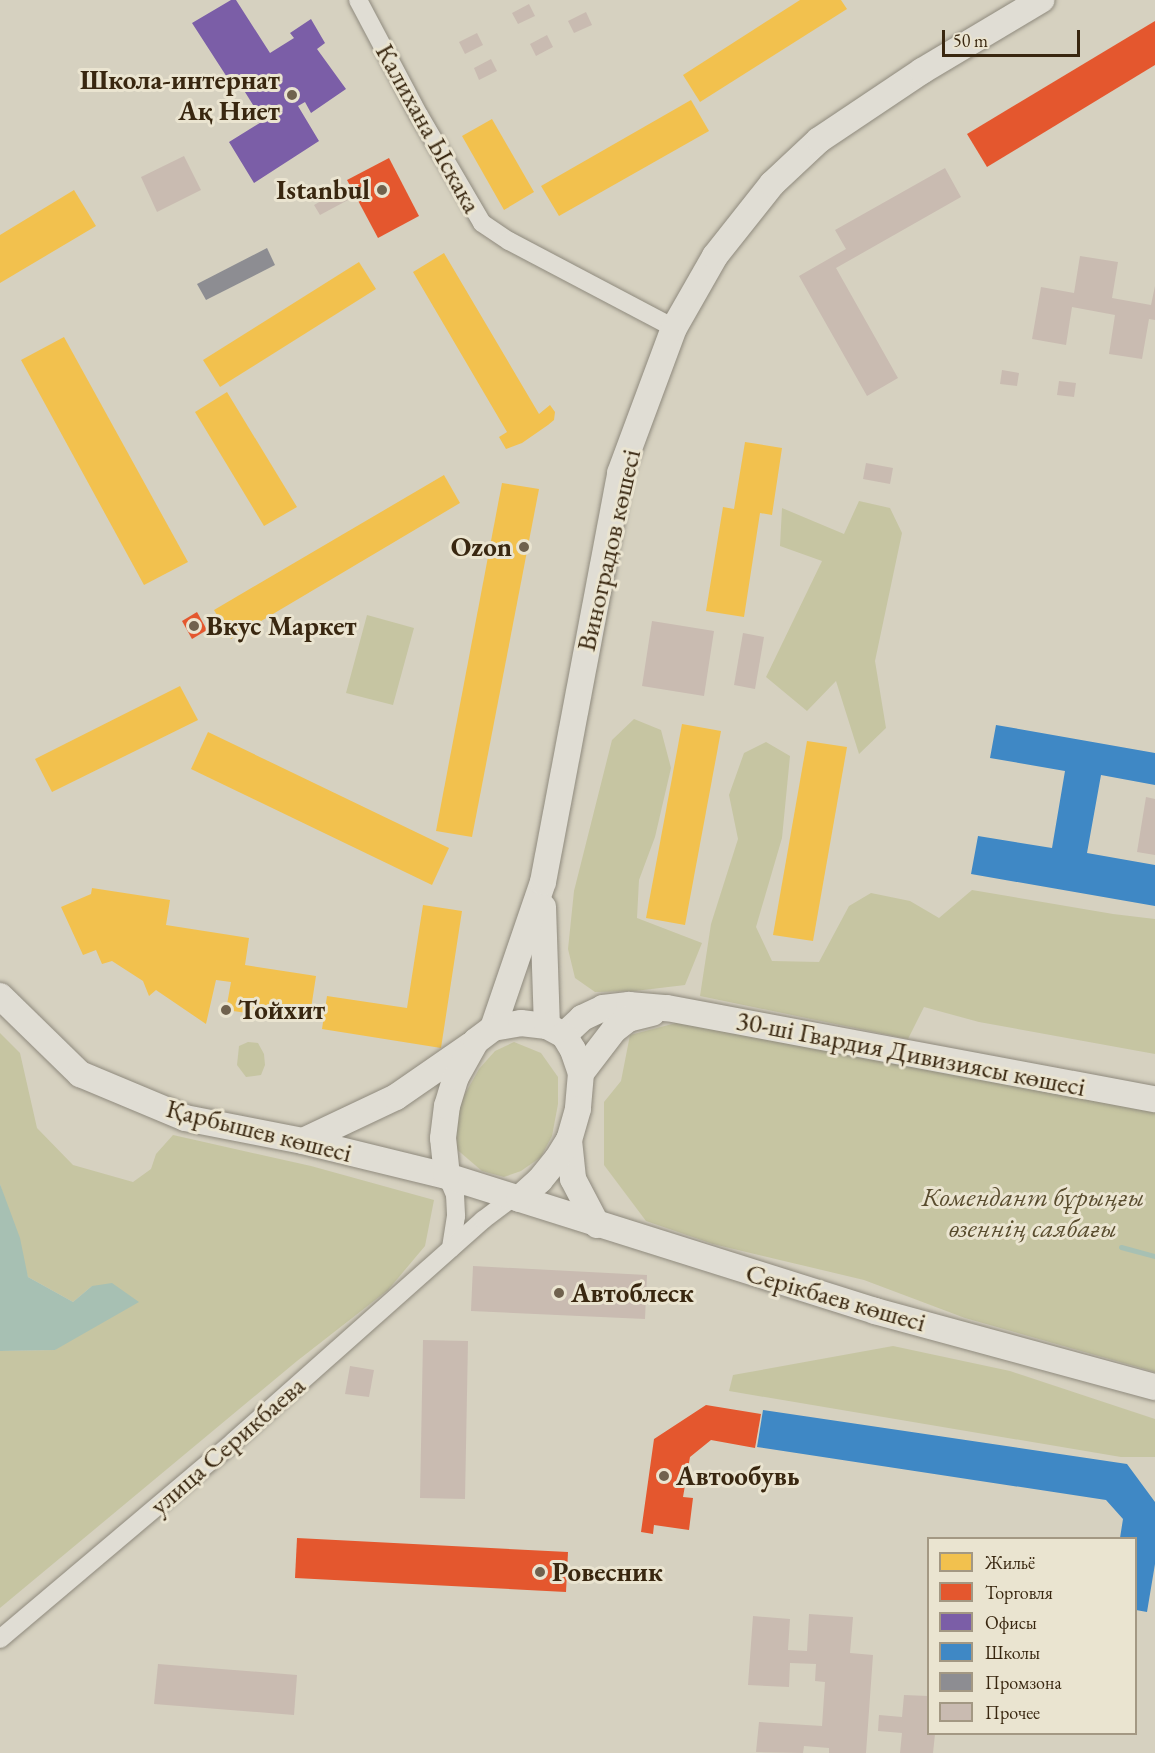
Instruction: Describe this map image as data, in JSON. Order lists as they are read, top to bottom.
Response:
{
  "streets": {
    "main road": [
      "Виноградов көшесі",
      "30-ші Гвардия Дивизиясы көшесі",
      "Қарбышев көшесі",
      "Серікбаев көшесі"
    ],
    "street": ["Калихана Ыскака", "улица Серикбаева"]
  },
  "crossings": [
    ["Калихана Ыскака", "Виноградов көшесі"],
    ["30-ші Гвардия Дивизиясы көшесі", "Қарбышев көшесі"],
    ["30-ші Гвардия Дивизиясы көшесі", "Серікбаев көшесі"],
    ["30-ші Гвардия Дивизиясы көшесі", "улица Серикбаева"],
    ["Қарбышев көшесі", "Серікбаев көшесі"],
    ["Қарбышев көшесі", "улица Серикбаева"],
    ["Серікбаев көшесі", "улица Серикбаева"]
  ],
  "parks": ["Комендант бұрыңғы өзеннің саябағы"],
  "places": [
    "Школа-интернат Ақ Ниет",
    "Istanbul",
    "Ozon",
    "Вкус Маркет",
    "Тойхит",
    "Автоблеск",
    "Автообувь",
    "Ровесник"
  ],
  "legend": [
    "Жильё",
    "Торговля",
    "Офисы",
    "Школы",
    "Промзона",
    "Прочее"
  ],
  "scale_bar": "50 m"
}
